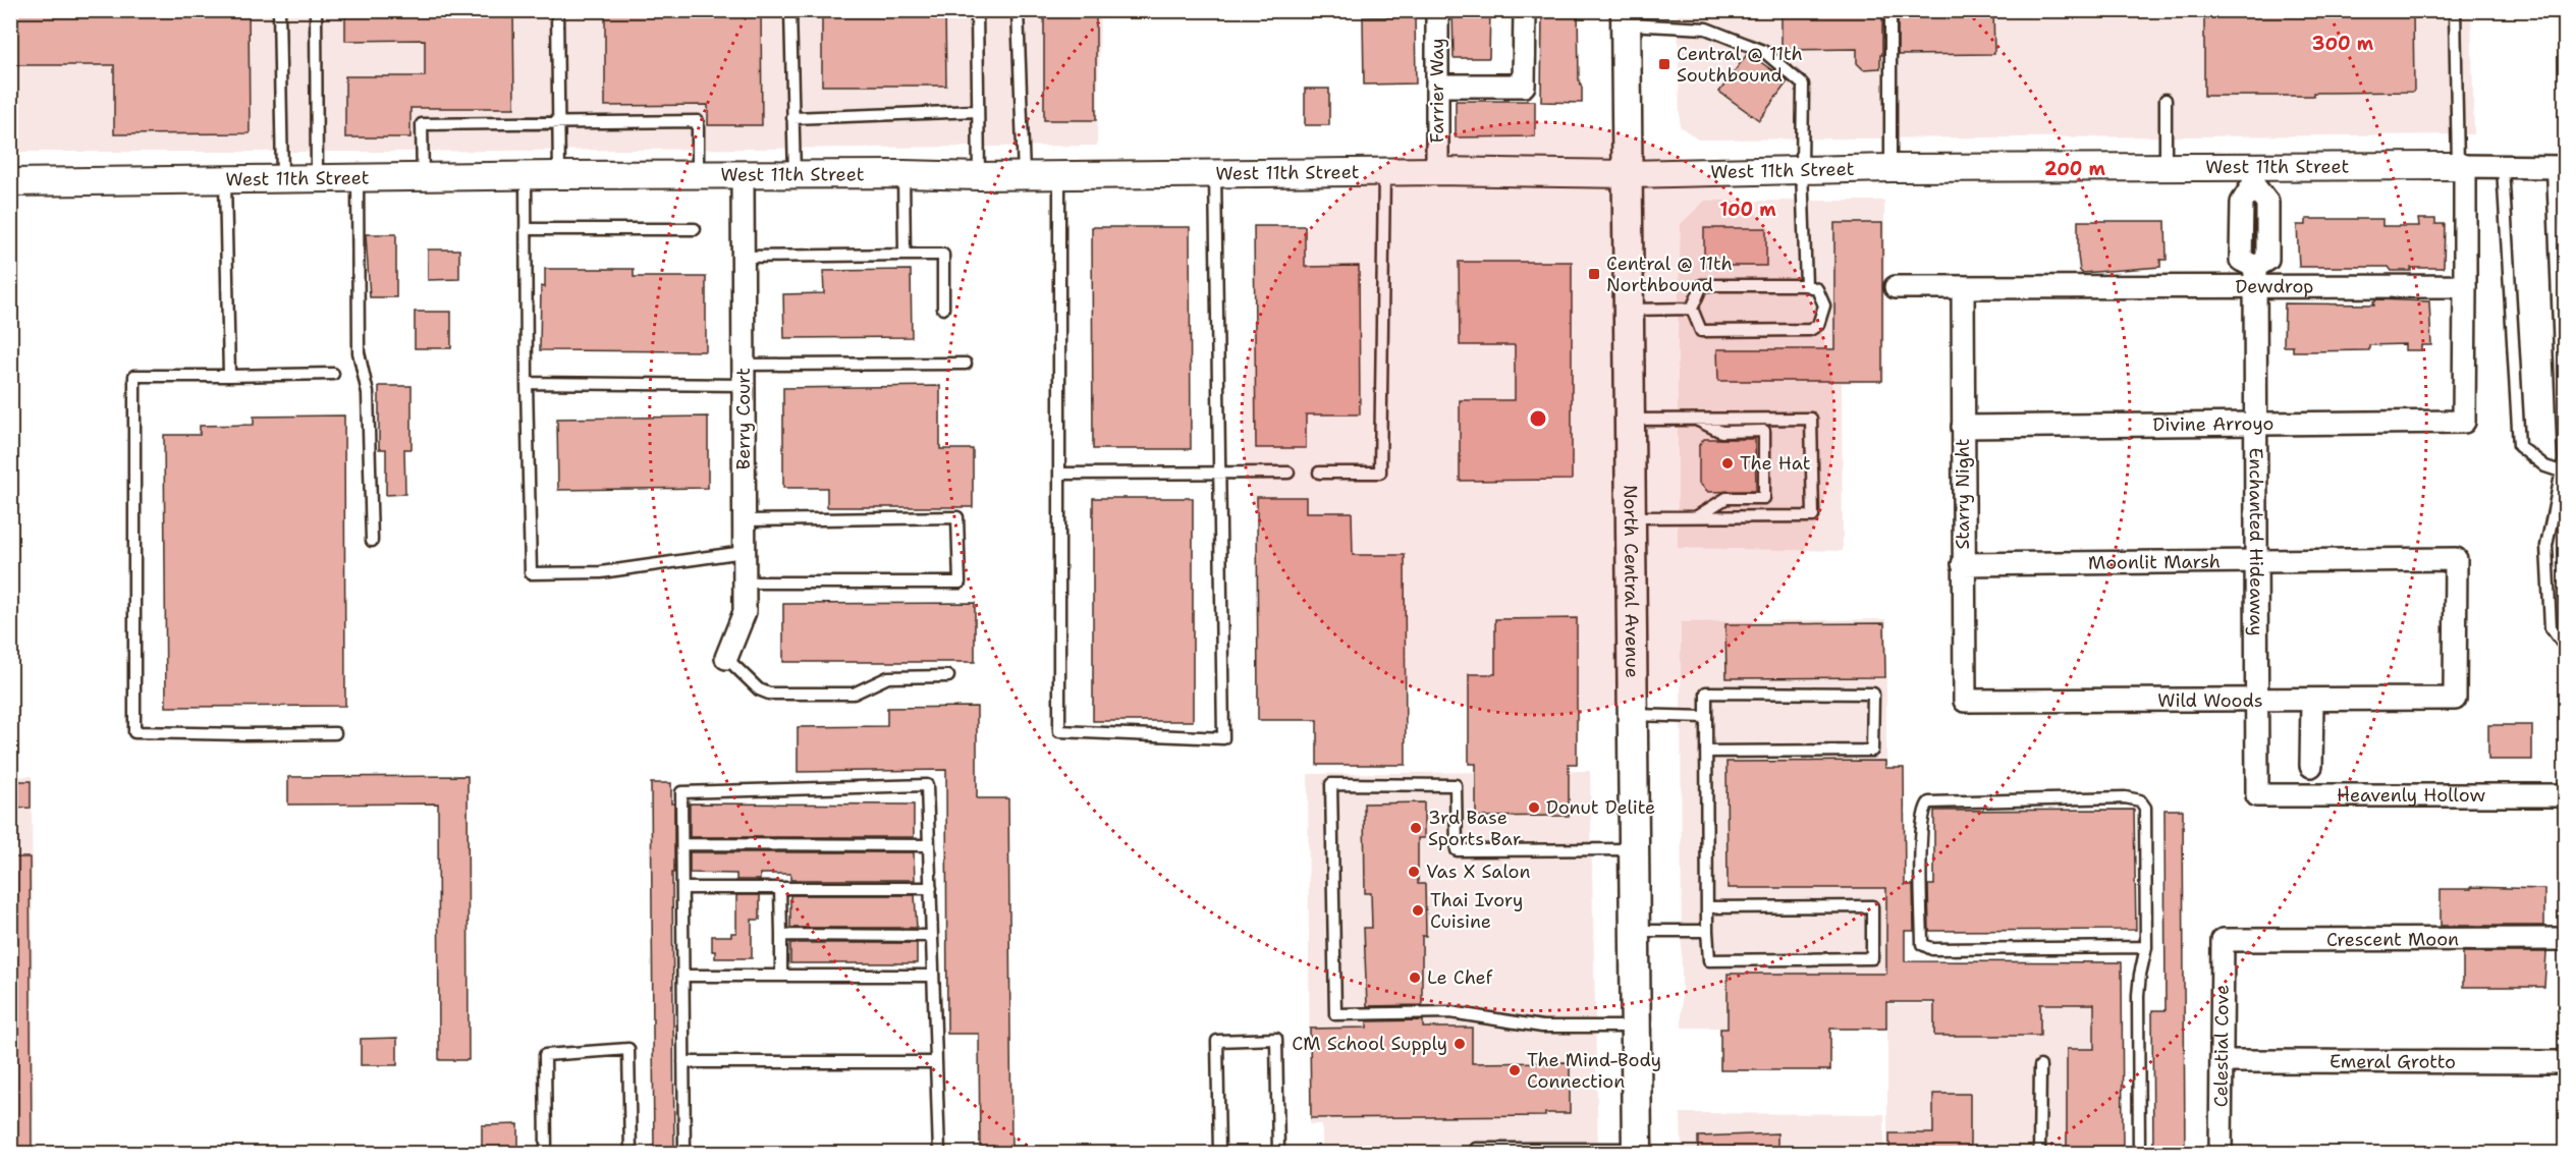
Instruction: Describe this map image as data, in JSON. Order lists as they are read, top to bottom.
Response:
{
  "streets": {
    "main road": ["North Central Avenue"],
    "street": [
      "Farrier Way",
      "West 11th Street",
      "Dewdrop",
      "Berry Court",
      "Divine Arroyo",
      "Starry Night",
      "Enchanted Hideaway",
      "Moonlit Marsh",
      "Wild Woods",
      "Heavenly Hollow",
      "Crescent Moon",
      "Celestial Cove",
      "Emeral Grotto"
    ]
  },
  "crossings": [
    ["Farrier Way", "West 11th Street"],
    ["West 11th Street", "Berry Court"],
    ["West 11th Street", "North Central Avenue"],
    ["Dewdrop", "Divine Arroyo"],
    ["Dewdrop", "Starry Night"],
    ["Dewdrop", "Enchanted Hideaway"],
    ["Divine Arroyo", "Starry Night"],
    ["Divine Arroyo", "Enchanted Hideaway"],
    ["Starry Night", "Moonlit Marsh"],
    ["Starry Night", "Wild Woods"],
    ["Enchanted Hideaway", "Moonlit Marsh"],
    ["Enchanted Hideaway", "Wild Woods"],
    ["Enchanted Hideaway", "Heavenly Hollow"],
    ["Moonlit Marsh", "Wild Woods"],
    ["Crescent Moon", "Celestial Cove"],
    ["Celestial Cove", "Emeral Grotto"]
  ],
  "places": {
    "transit": ["Central @ 11th Southbound", "Central @ 11th Northbound"],
    "other": [
      "The Hat",
      "Donut Delite",
      "3rd Base Sports Bar",
      "Vas X Salon",
      "Thai Ivory Cuisine",
      "Le Chef",
      "CM School Supply",
      "The Mind-Body Connection"
    ]
  },
  "rings": ["300 m", "200 m", "100 m"]
}
